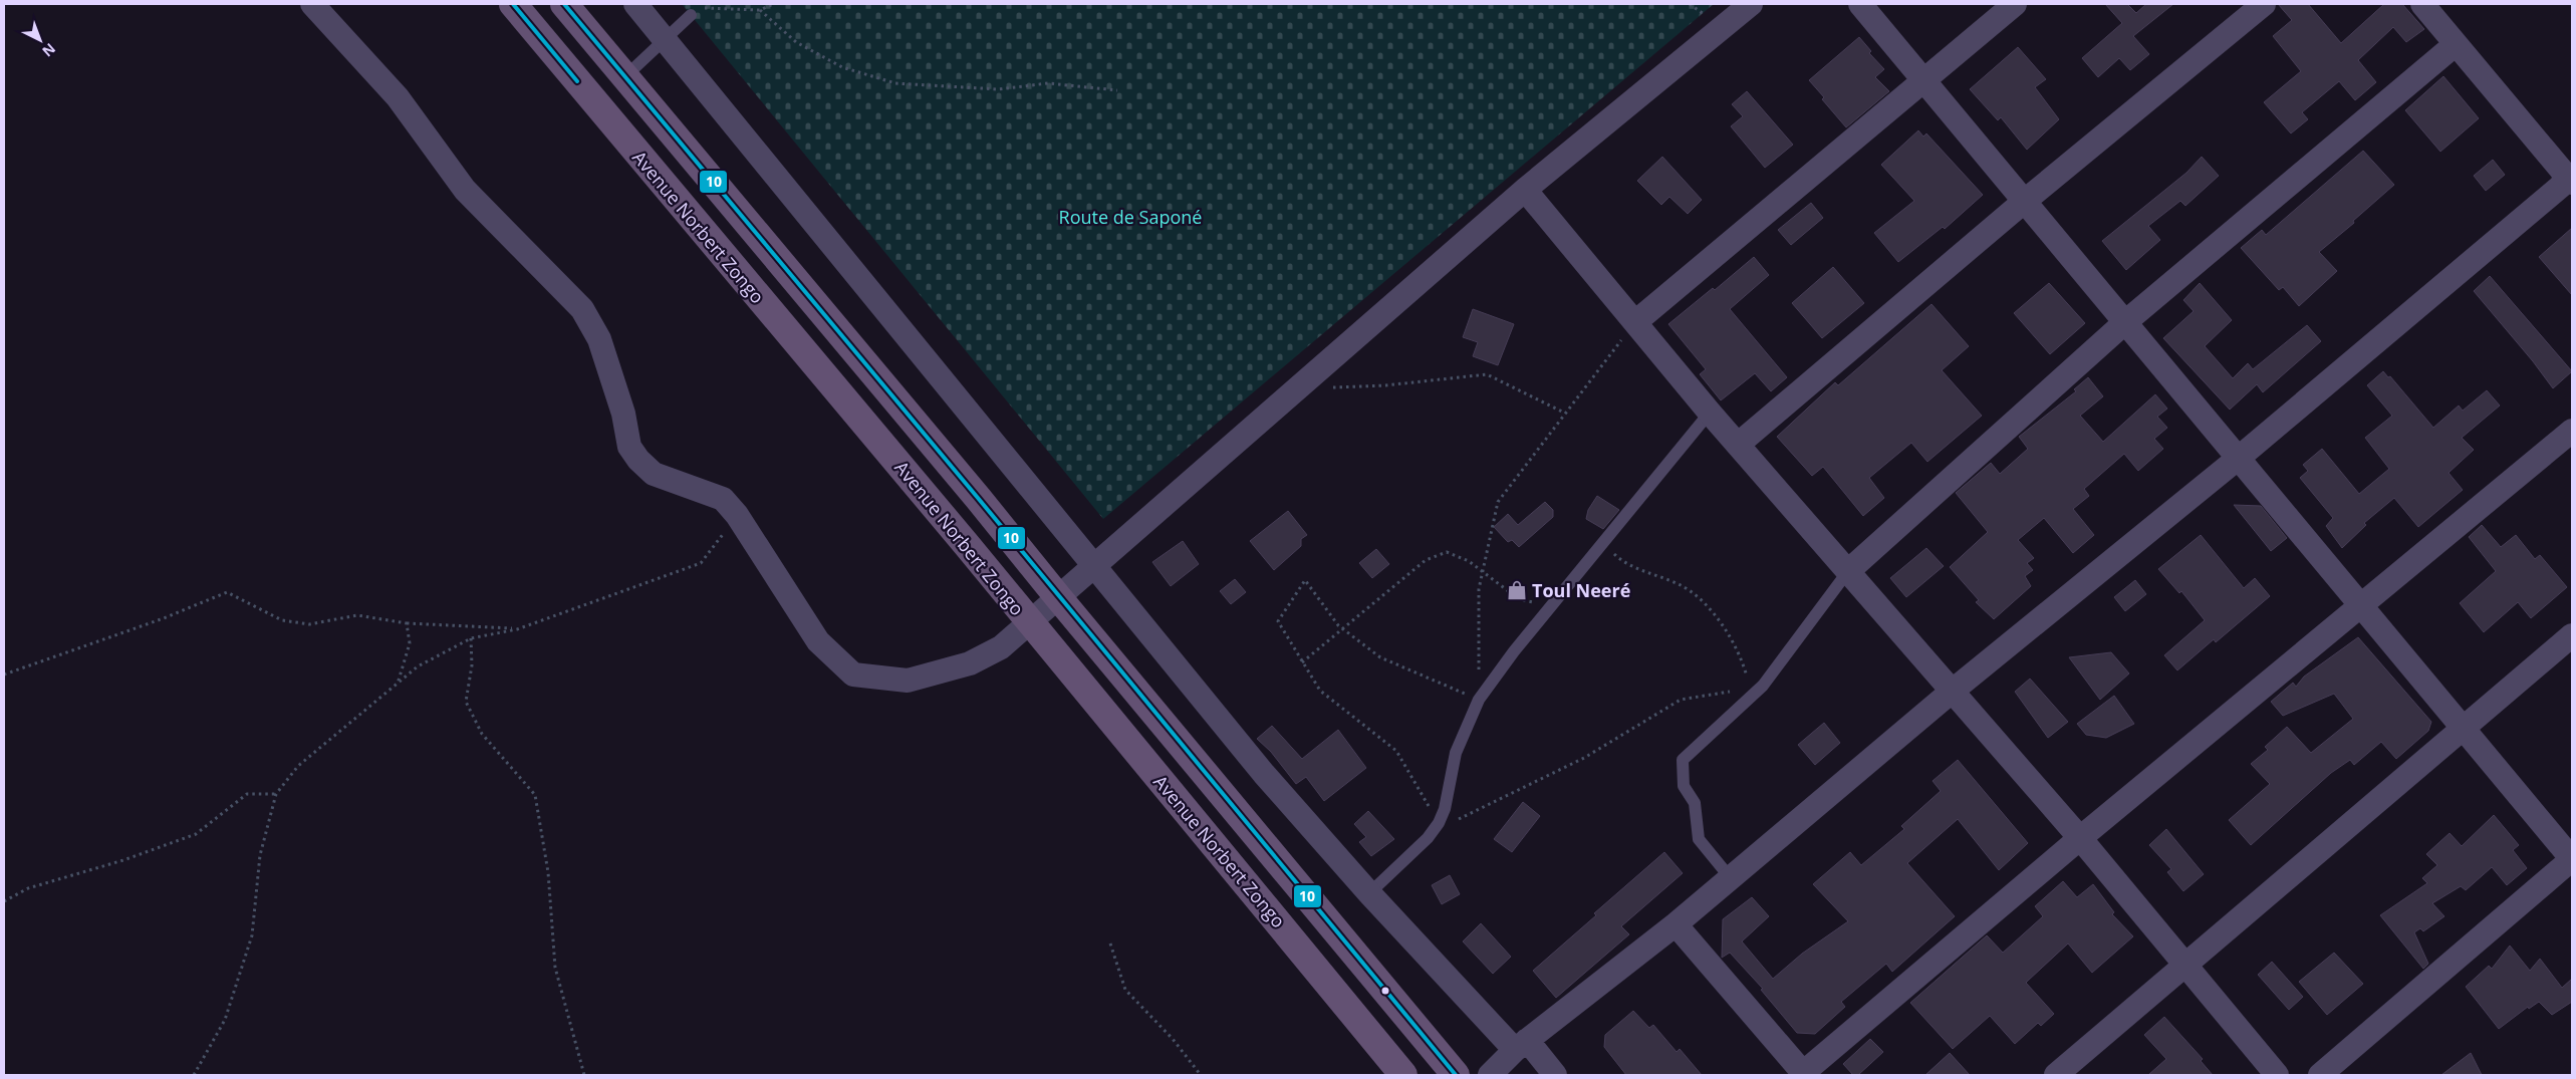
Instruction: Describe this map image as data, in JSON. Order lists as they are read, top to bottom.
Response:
{
  "streets": {
    "main road": ["Avenue Norbert Zongo"]
  },
  "parks": ["Route de Saponé"],
  "places": {
    "shop": ["Toul Neeré"]
  },
  "lines": ["transit line 10"],
  "north": "bottom right"
}
